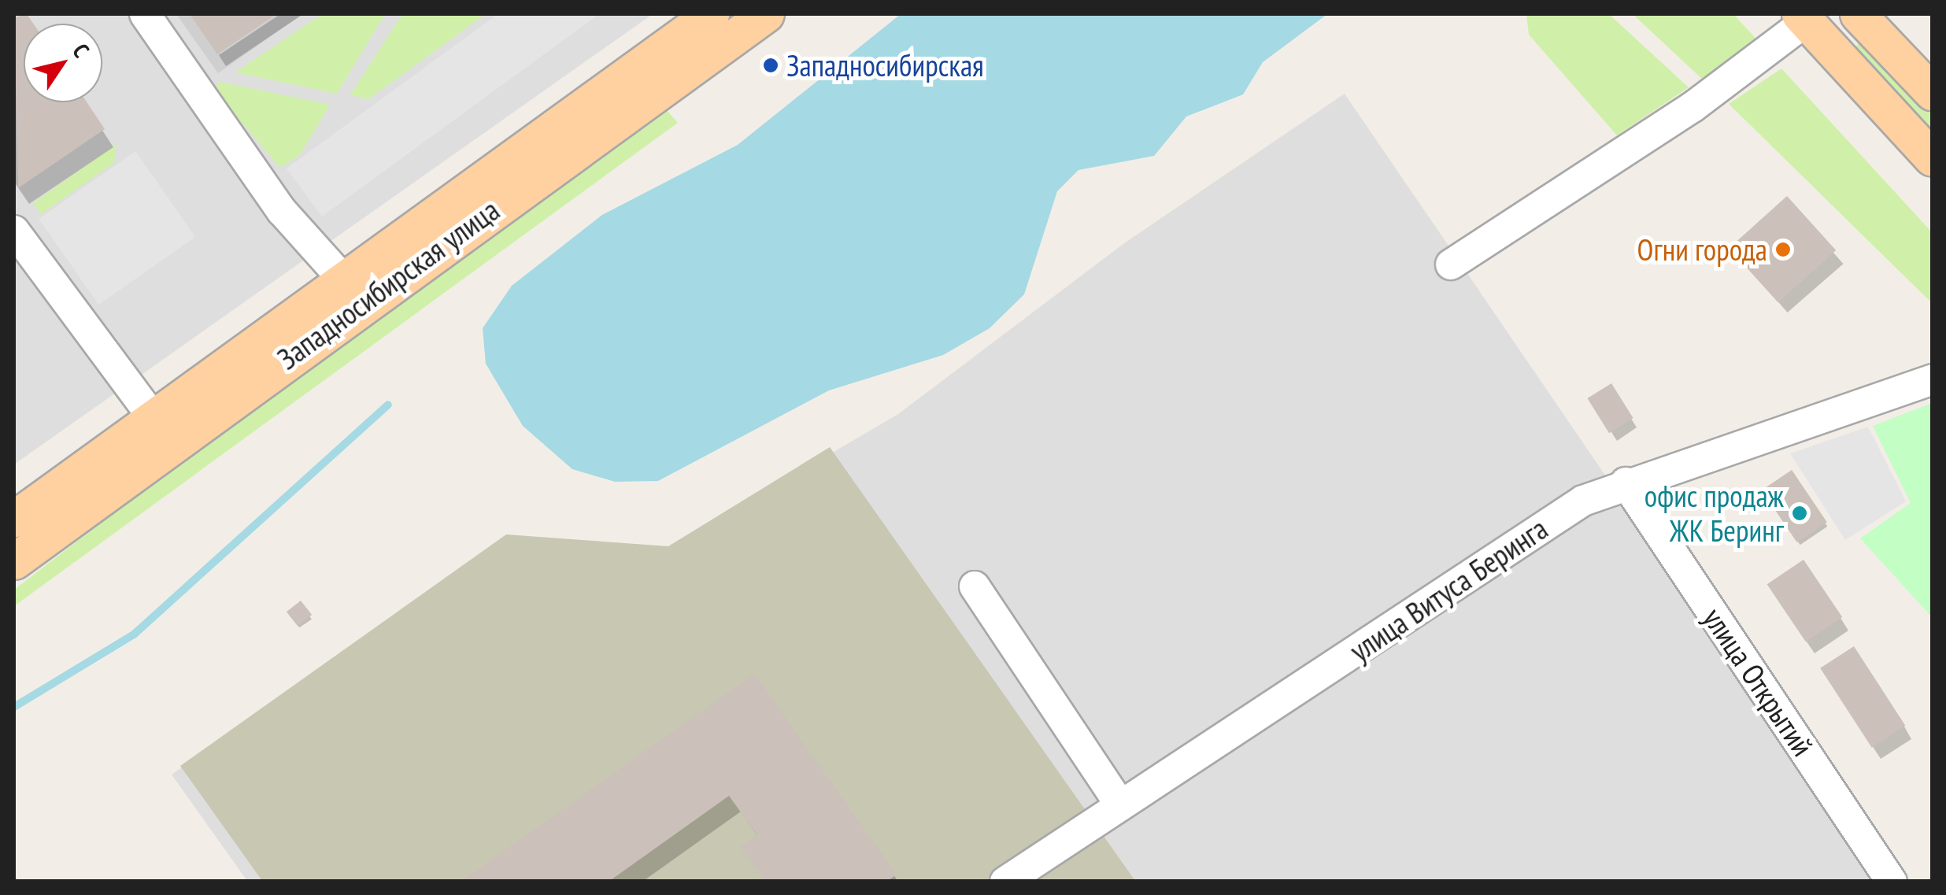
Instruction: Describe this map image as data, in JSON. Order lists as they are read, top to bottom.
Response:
{
  "streets": {
    "main road": ["Западносибирская улица"],
    "street": ["улица Витуса Беринга", "улица Открытий"]
  },
  "crossings": [
    ["улица Витуса Беринга", "улица Открытий"]
  ],
  "places": ["Западносибирская", "Огни города", "офис продаж ЖК Беринг"],
  "north": "top right"
}
